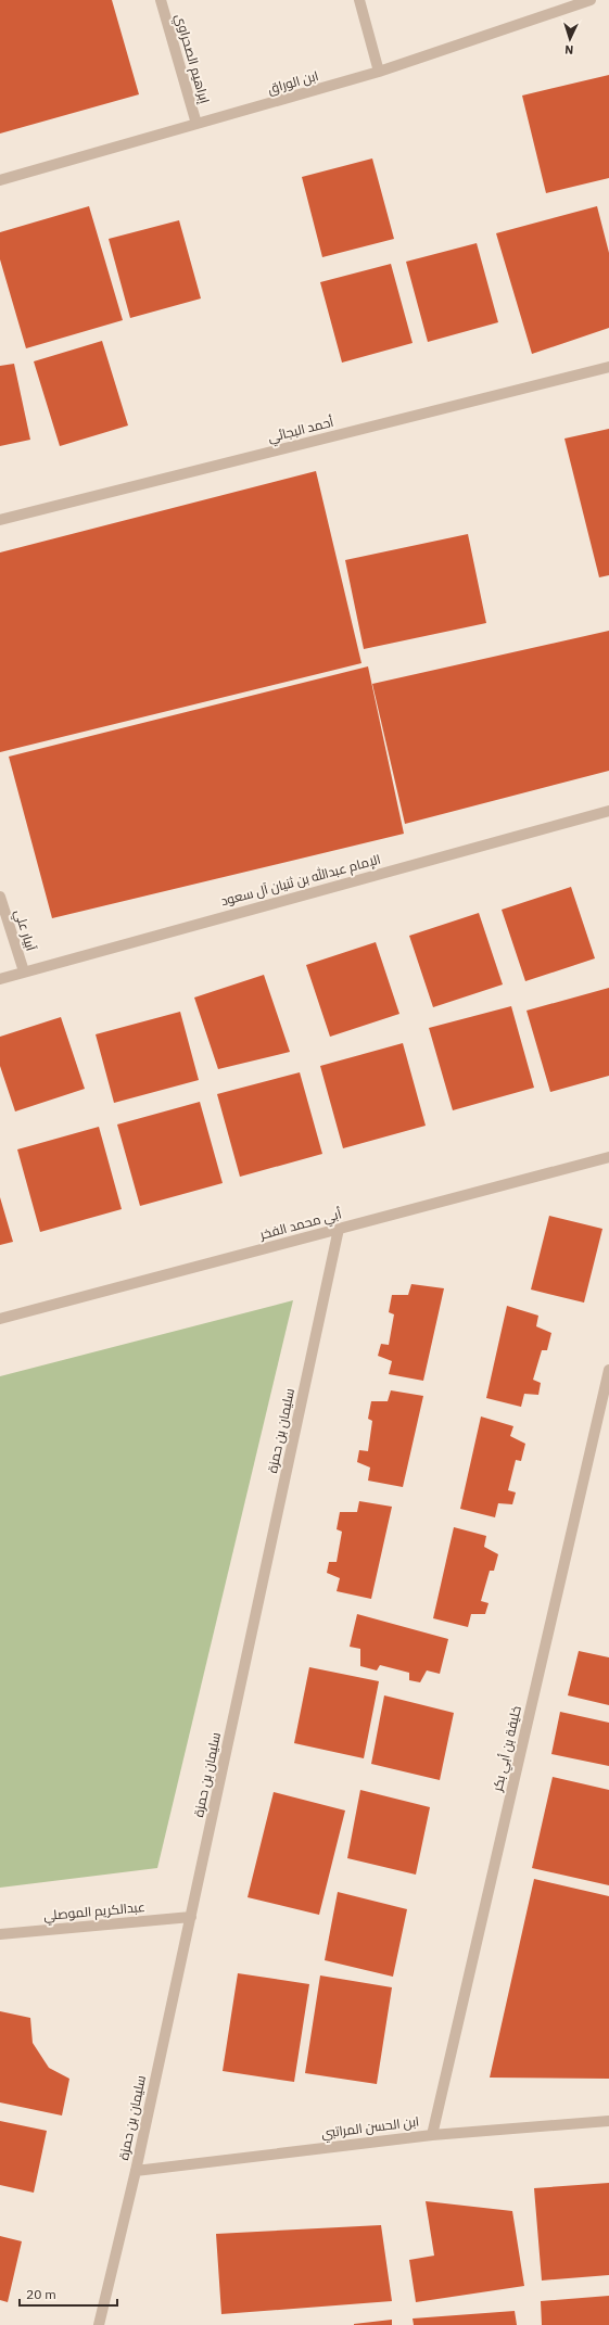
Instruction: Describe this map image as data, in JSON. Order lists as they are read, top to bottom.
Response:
{
  "streets": {
    "street": [
      "إبراهيم الصحراوي",
      "ابن الوراق",
      "أحمد البجائي",
      "الإمام عبدالله بن ثنيان آل سعود",
      "آبيار علي",
      "أبي محمد الفخر",
      "سليمان بن حمزة",
      "خليفة بن أبي بكر",
      "عبدالكريم الموصلي",
      "ابن الحسن المراتبي"
    ]
  },
  "crossings": [
    ["إبراهيم الصحراوي", "ابن الوراق"],
    ["الإمام عبدالله بن ثنيان آل سعود", "آبيار علي"],
    ["أبي محمد الفخر", "سليمان بن حمزة"],
    ["سليمان بن حمزة", "عبدالكريم الموصلي"],
    ["سليمان بن حمزة", "ابن الحسن المراتبي"],
    ["خليفة بن أبي بكر", "ابن الحسن المراتبي"]
  ],
  "scale_bar": "20 m",
  "north": "bottom"
}
